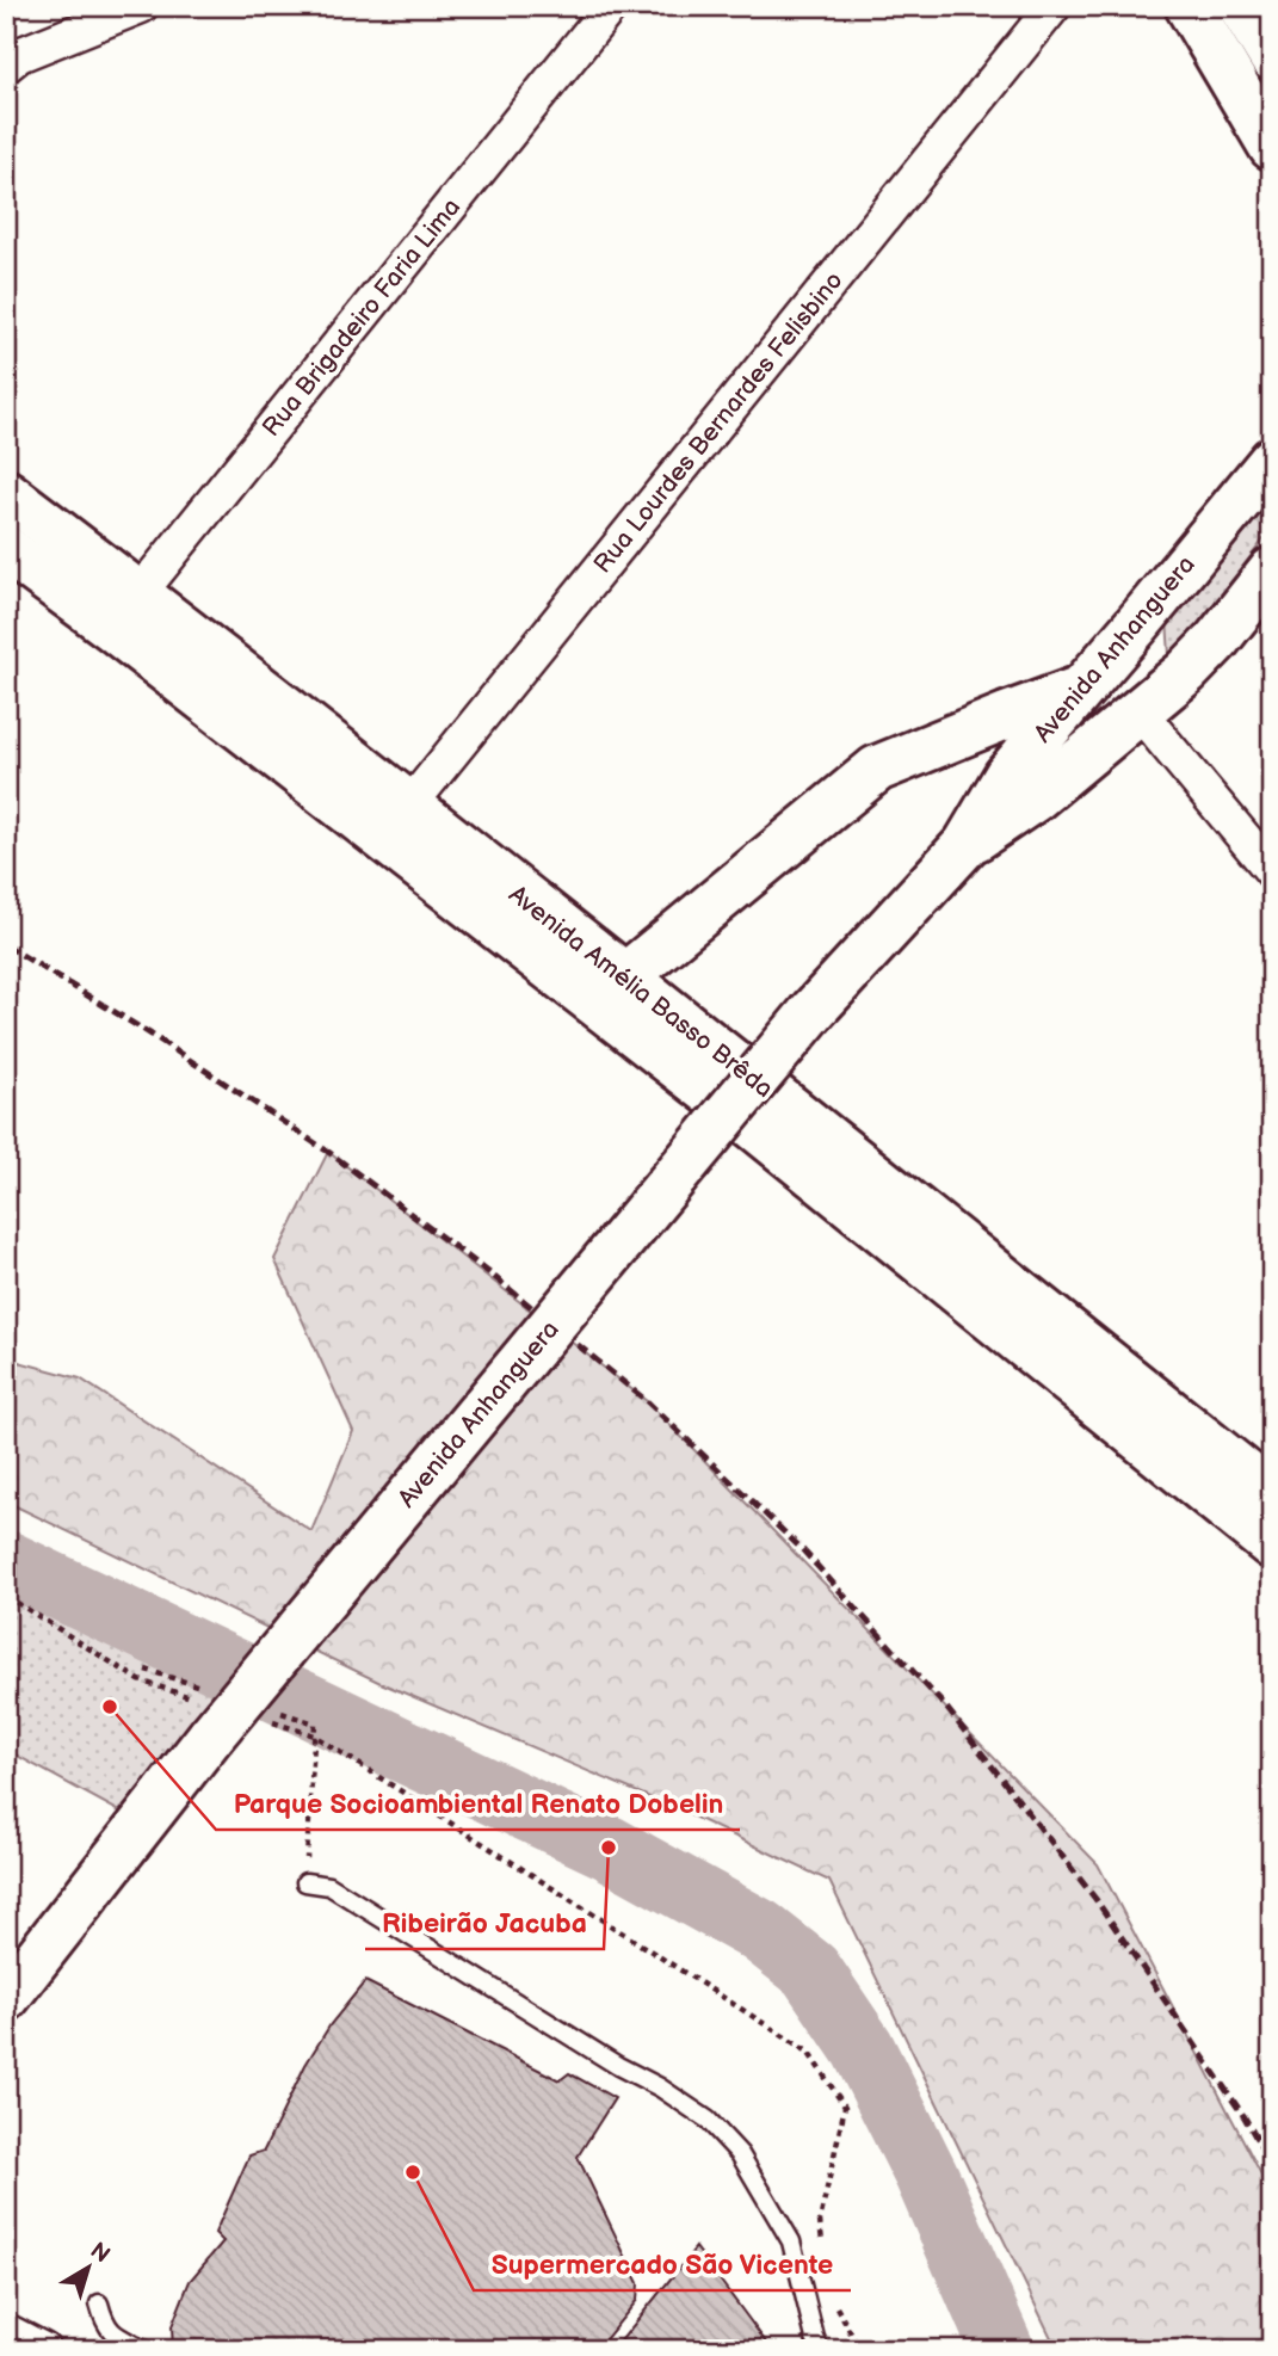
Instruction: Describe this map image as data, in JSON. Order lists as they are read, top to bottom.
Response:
{
  "streets": {
    "street": [
      "Rua Brigadeiro Faria Lima",
      "Rua Lourdes Bernardes Felisbino",
      "Avenida Anhanguera",
      "Avenida Amélia Basso Brêda"
    ]
  },
  "crossings": [
    ["Rua Brigadeiro Faria Lima", "Avenida Amélia Basso Brêda"],
    ["Rua Lourdes Bernardes Felisbino", "Avenida Amélia Basso Brêda"]
  ],
  "places": ["Parque Socioambiental Renato Dobelin", "Ribeirão Jacuba", "Supermercado São Vicente"],
  "north": "top right"
}
